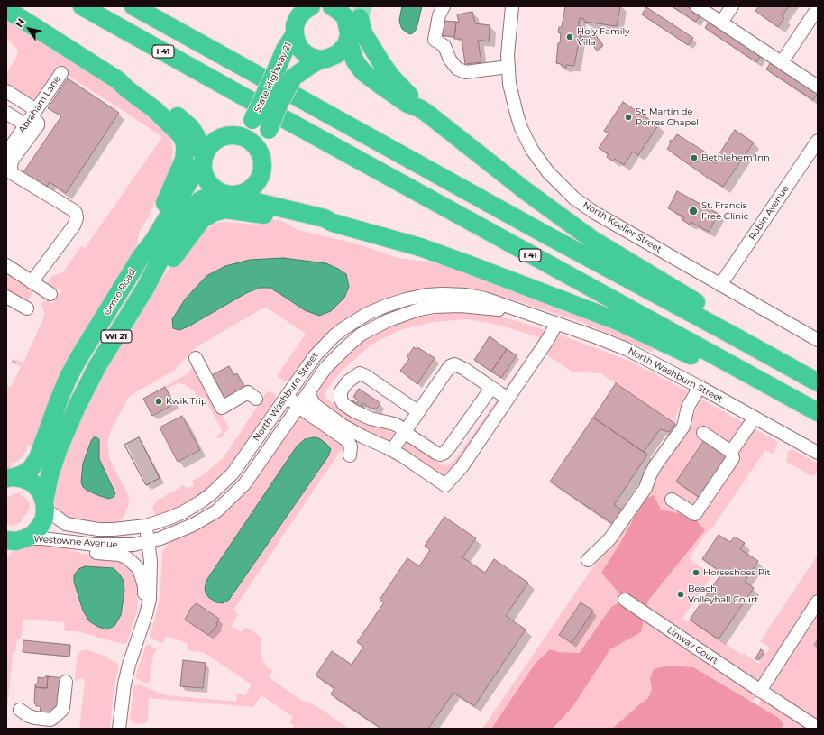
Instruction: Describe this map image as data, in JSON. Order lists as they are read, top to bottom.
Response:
{
  "streets": {
    "highway": [
      "I 41",
      "State Highway 21",
      "Omro Road",
      "WI 21"
    ],
    "street": [
      "Abraham Lane",
      "Robin Avenue",
      "North Koeller Street",
      "North Washburn Street",
      "Westowne Avenue",
      "Linway Court"
    ]
  },
  "crossings": [
    ["State Highway 21", "Omro Road"],
    ["Robin Avenue", "North Koeller Street"],
    ["Omro Road", "Westowne Avenue"],
    ["North Washburn Street", "Westowne Avenue"]
  ],
  "places": [
    "Holy Family Villa",
    "St. Martin de Porres Chapel",
    "Bethlehem Inn",
    "St. Francis Free Clinic",
    "Kwik Trip",
    "Horseshoes Pit",
    "Beach Volleyball Court"
  ],
  "north": "top left"
}
